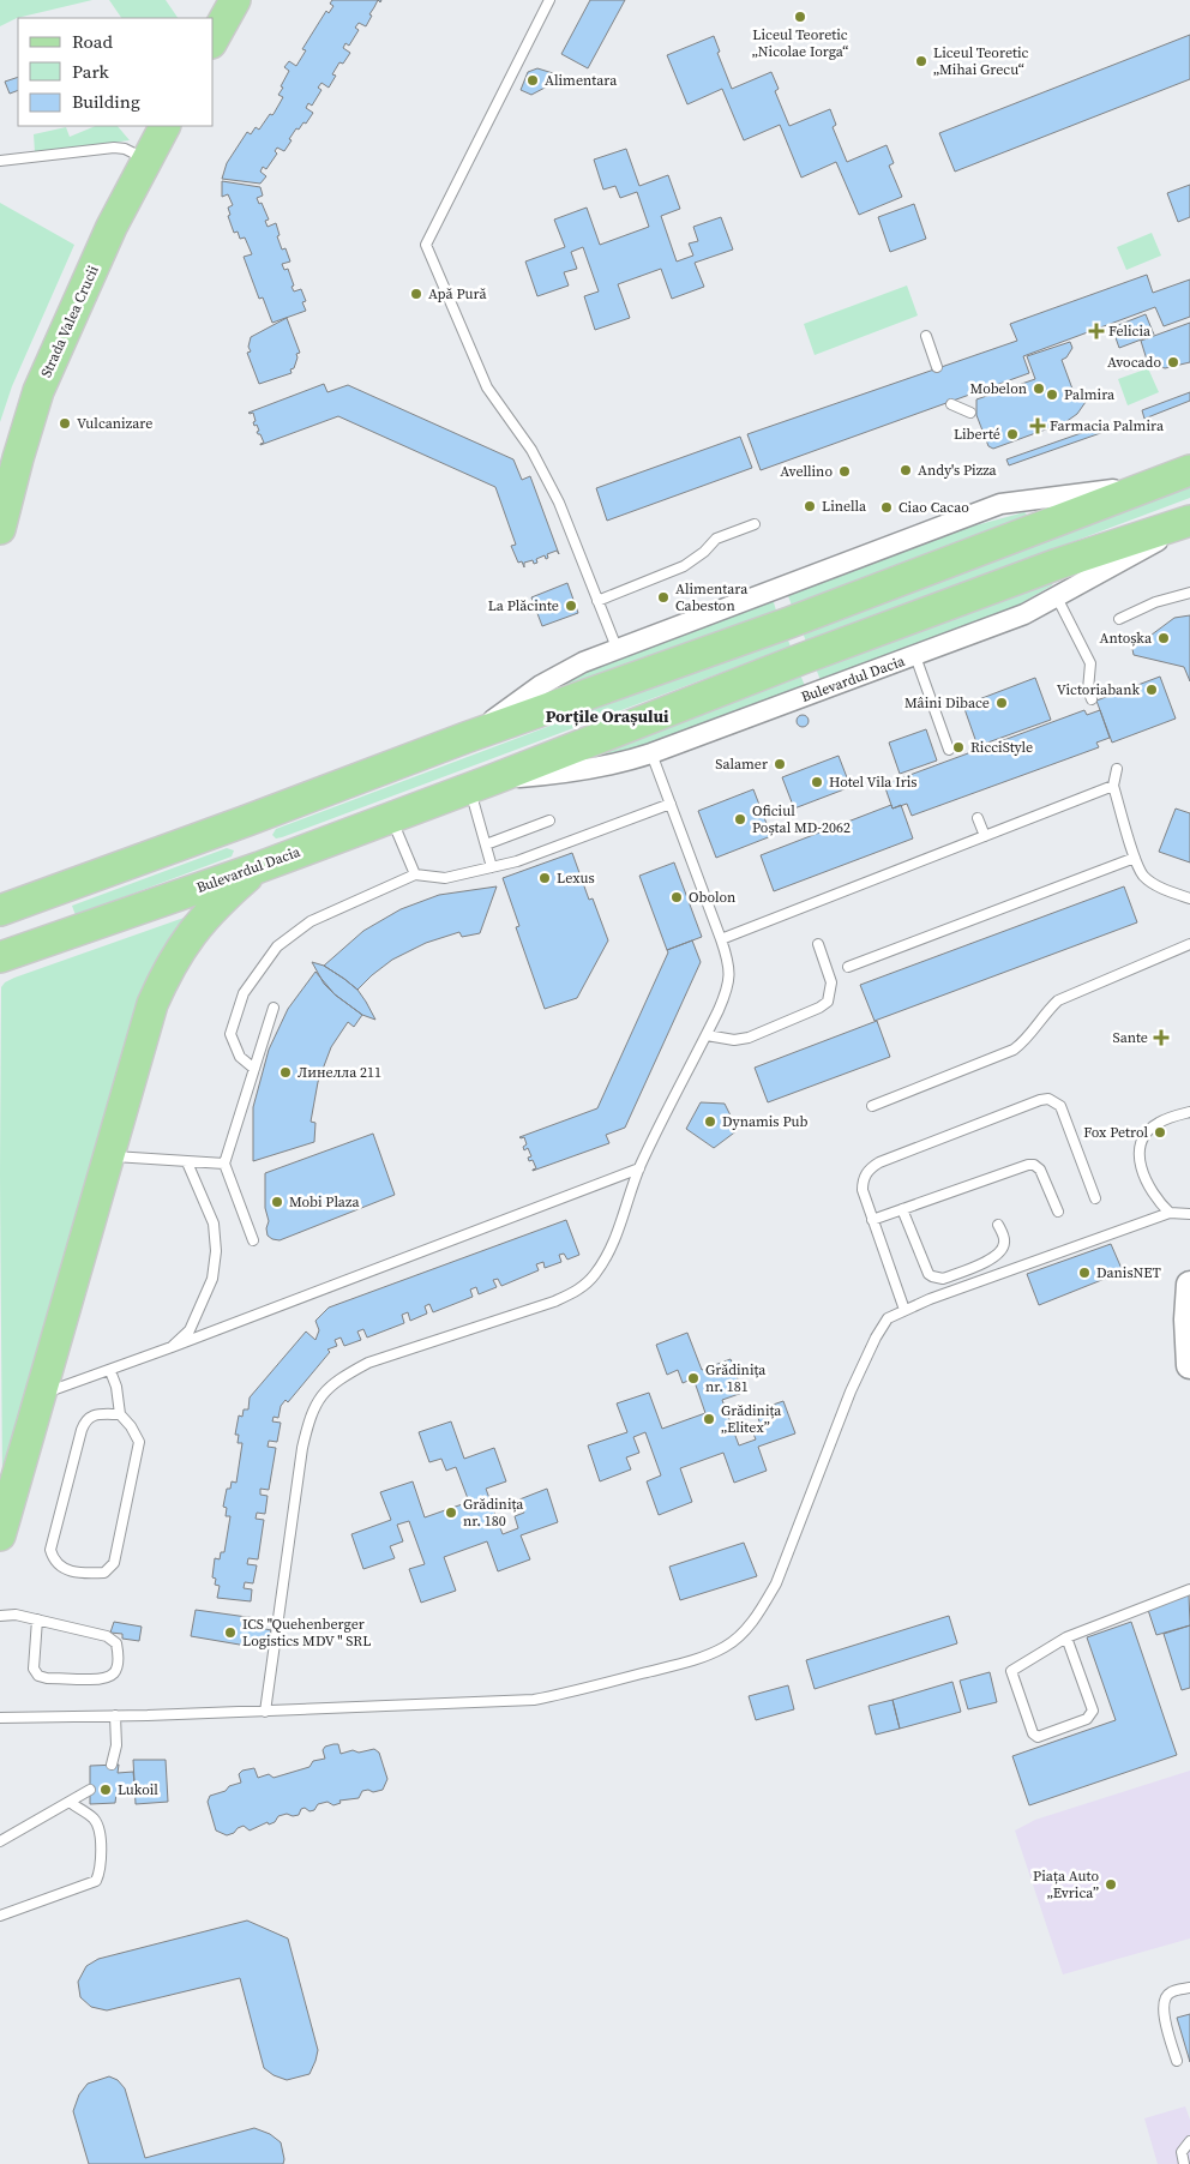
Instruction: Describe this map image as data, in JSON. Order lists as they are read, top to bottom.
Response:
{
  "streets": {
    "main road": ["Strada Valea Crucii", "Bulevardul Dacia"]
  },
  "districts": ["Porțile Orașului"],
  "places": {
    "other": [
      "Liceul Teoretic „Nicolae Iorga“",
      "Liceul Teoretic „Mihai Grecu“",
      "Alimentara",
      "Apă Pură",
      "Avocado",
      "Mobelon",
      "Palmira",
      "Vulcanizare",
      "Liberté",
      "Andy's Pizza",
      "Avellino",
      "Linella",
      "Ciao Cacao",
      "Alimentara Cabeston",
      "La Plăcinte",
      "Antoșka",
      "Victoriabank",
      "Mâini Dibace",
      "RicciStyle",
      "Salamer",
      "Hotel Vila Iris",
      "Oficiul Poștal MD-2062",
      "Lexus",
      "Obolon",
      "Линелла 211",
      "Dynamis Pub",
      "Fox Petrol",
      "Mobi Plaza",
      "DanisNET",
      "Grădinița nr. 181",
      "Grădinița „Elitex”",
      "Grădinița nr. 180",
      "ICS \"Quehenberger Logistics MDV \" SRL",
      "Lukoil",
      "Piața Auto „Evrica”"
    ],
    "health": ["Felicia", "Farmacia Palmira", "Sante"]
  },
  "legend": ["Road", "Park", "Building"]
}
